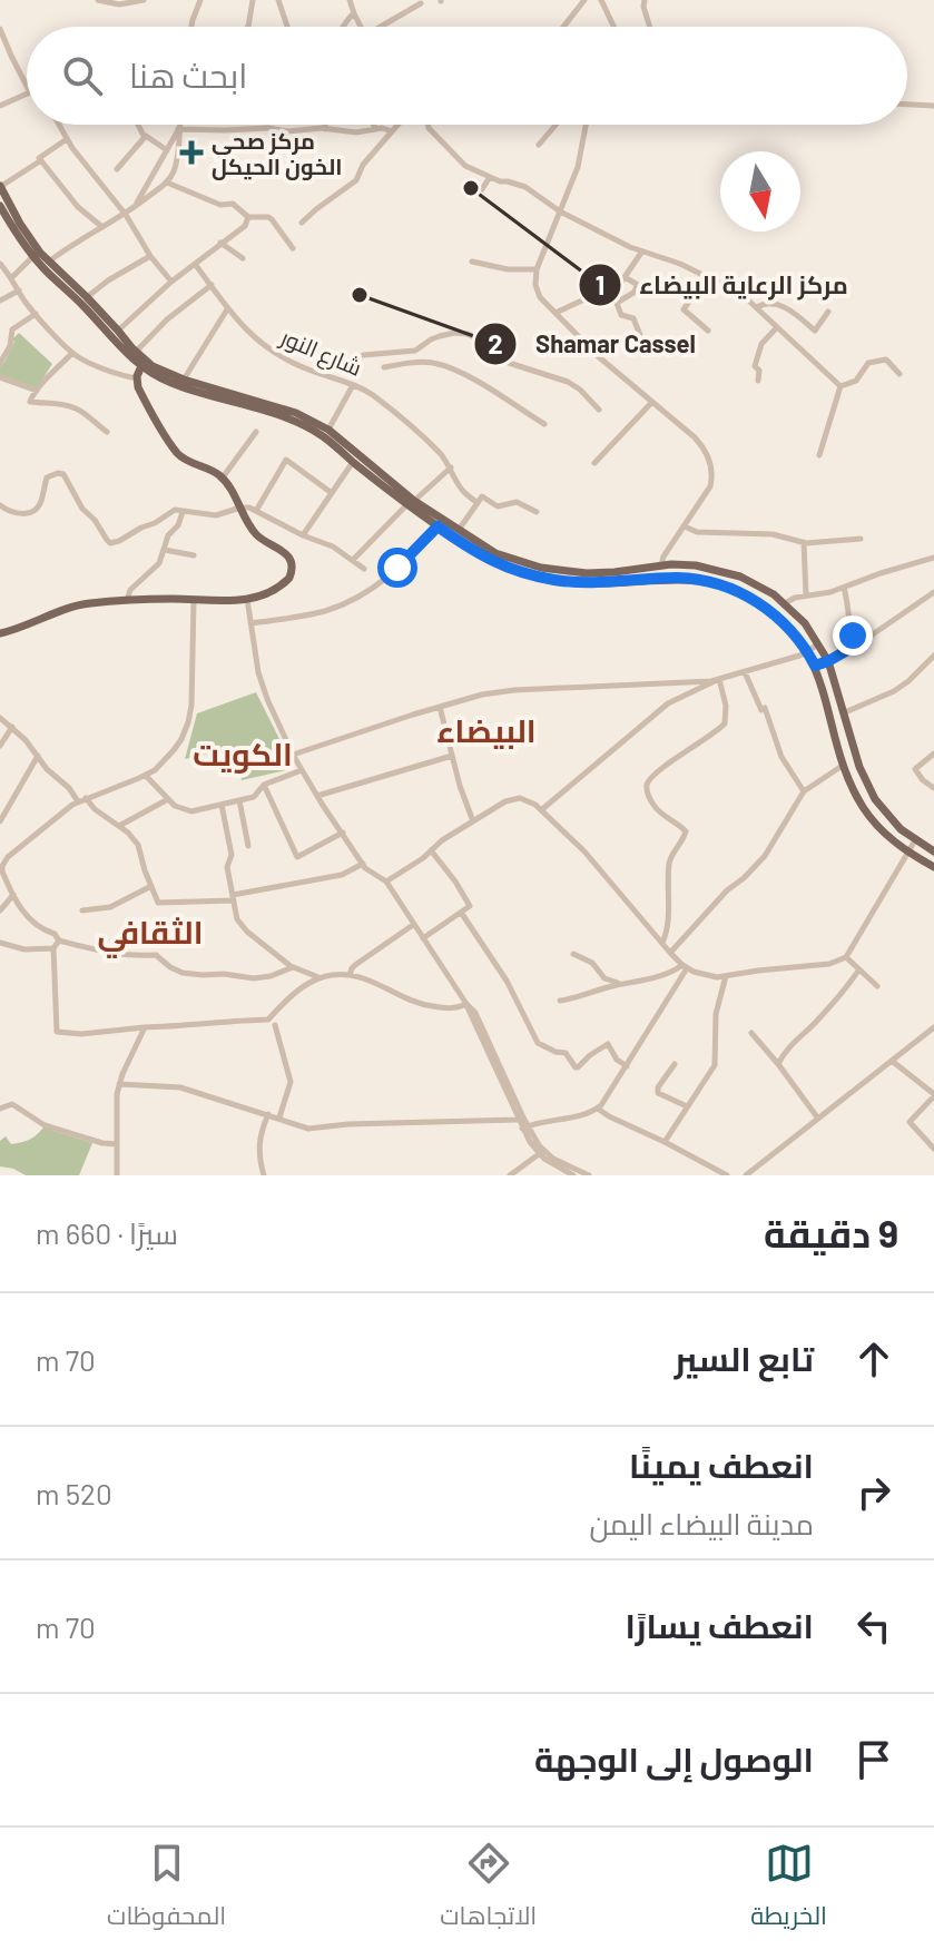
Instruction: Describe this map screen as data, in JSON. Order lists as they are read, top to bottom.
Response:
{
  "streets": {
    "street": ["شارع النور"]
  },
  "districts": ["البيضاء", "الكويت", "الثقافي"],
  "places": {
    "health": ["مركز صحي الخون الحيكل"],
    "other": ["مركز الرعاية البيضاء", "Shamar Cassel"]
  },
  "north": "bottom",
  "page": {
    "search": "ابحث هنا",
    "heading": ["9 دقيقة", "سيرًا · 660 m"],
    "list": [
      ["تابع السير", "70 m"],
      ["انعطف يمينًا", "مدينة البيضاء اليمن", "520 m"],
      ["انعطف يسارًا", "70 m"],
      "الوصول إلى الوجهة"
    ],
    "nav": ["الخريطة", "الاتجاهات", "المحفوظات"]
  }
}
